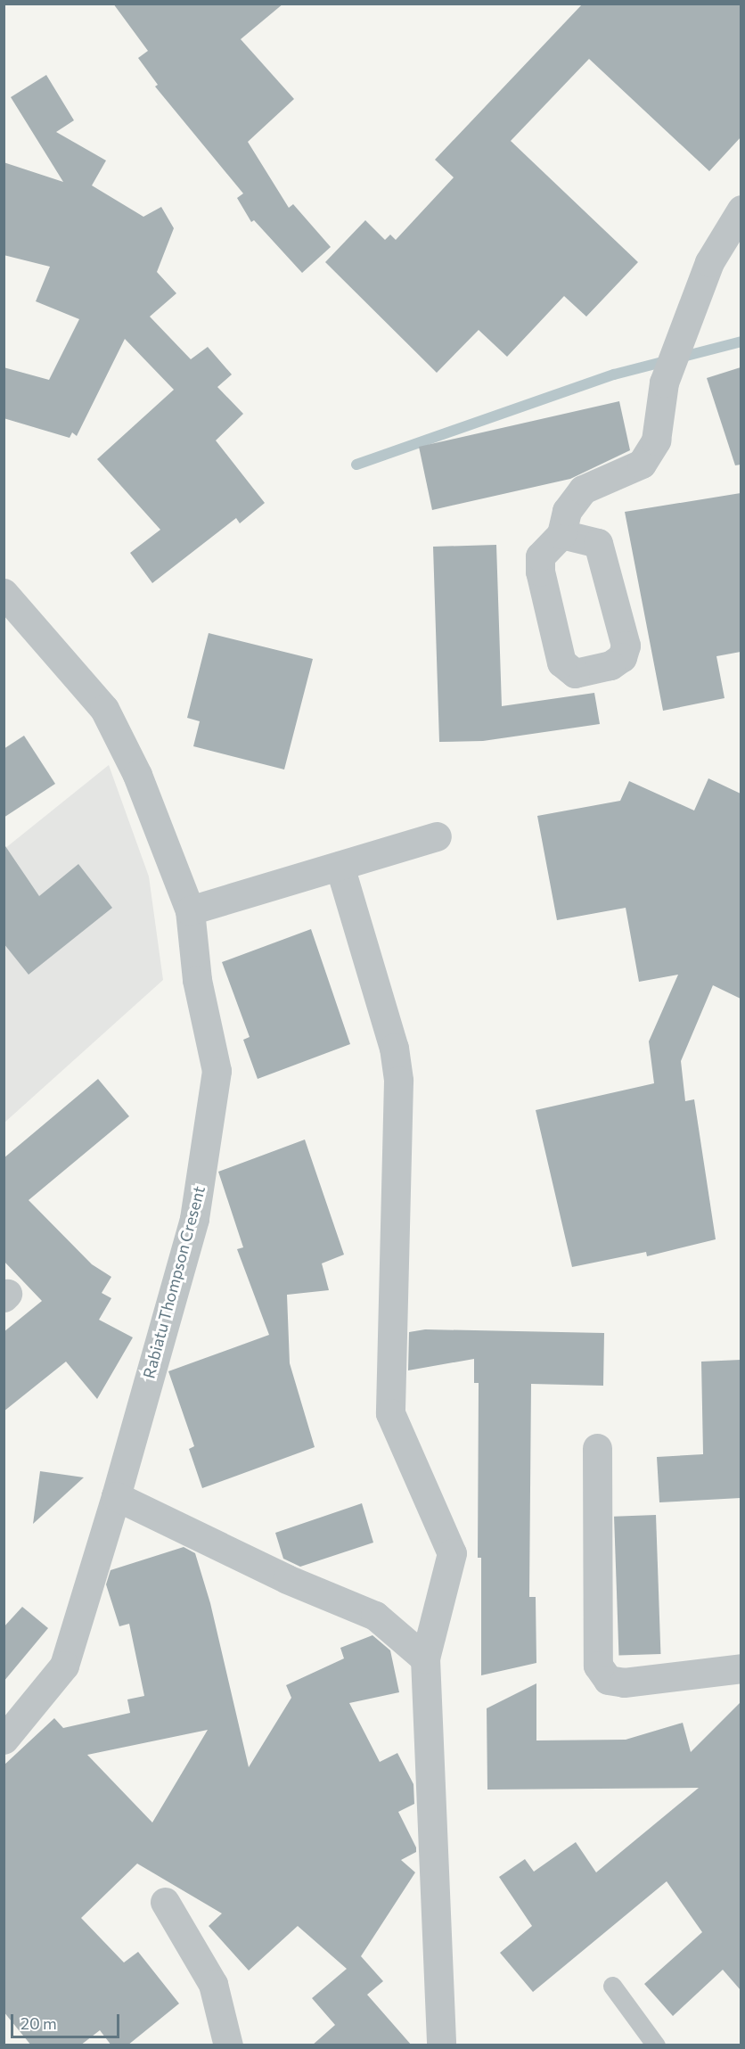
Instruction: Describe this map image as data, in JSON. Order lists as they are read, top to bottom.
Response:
{
  "streets": {
    "street": ["Rabiatu Thompson Cresent"]
  },
  "scale_bar": "20 m"
}
